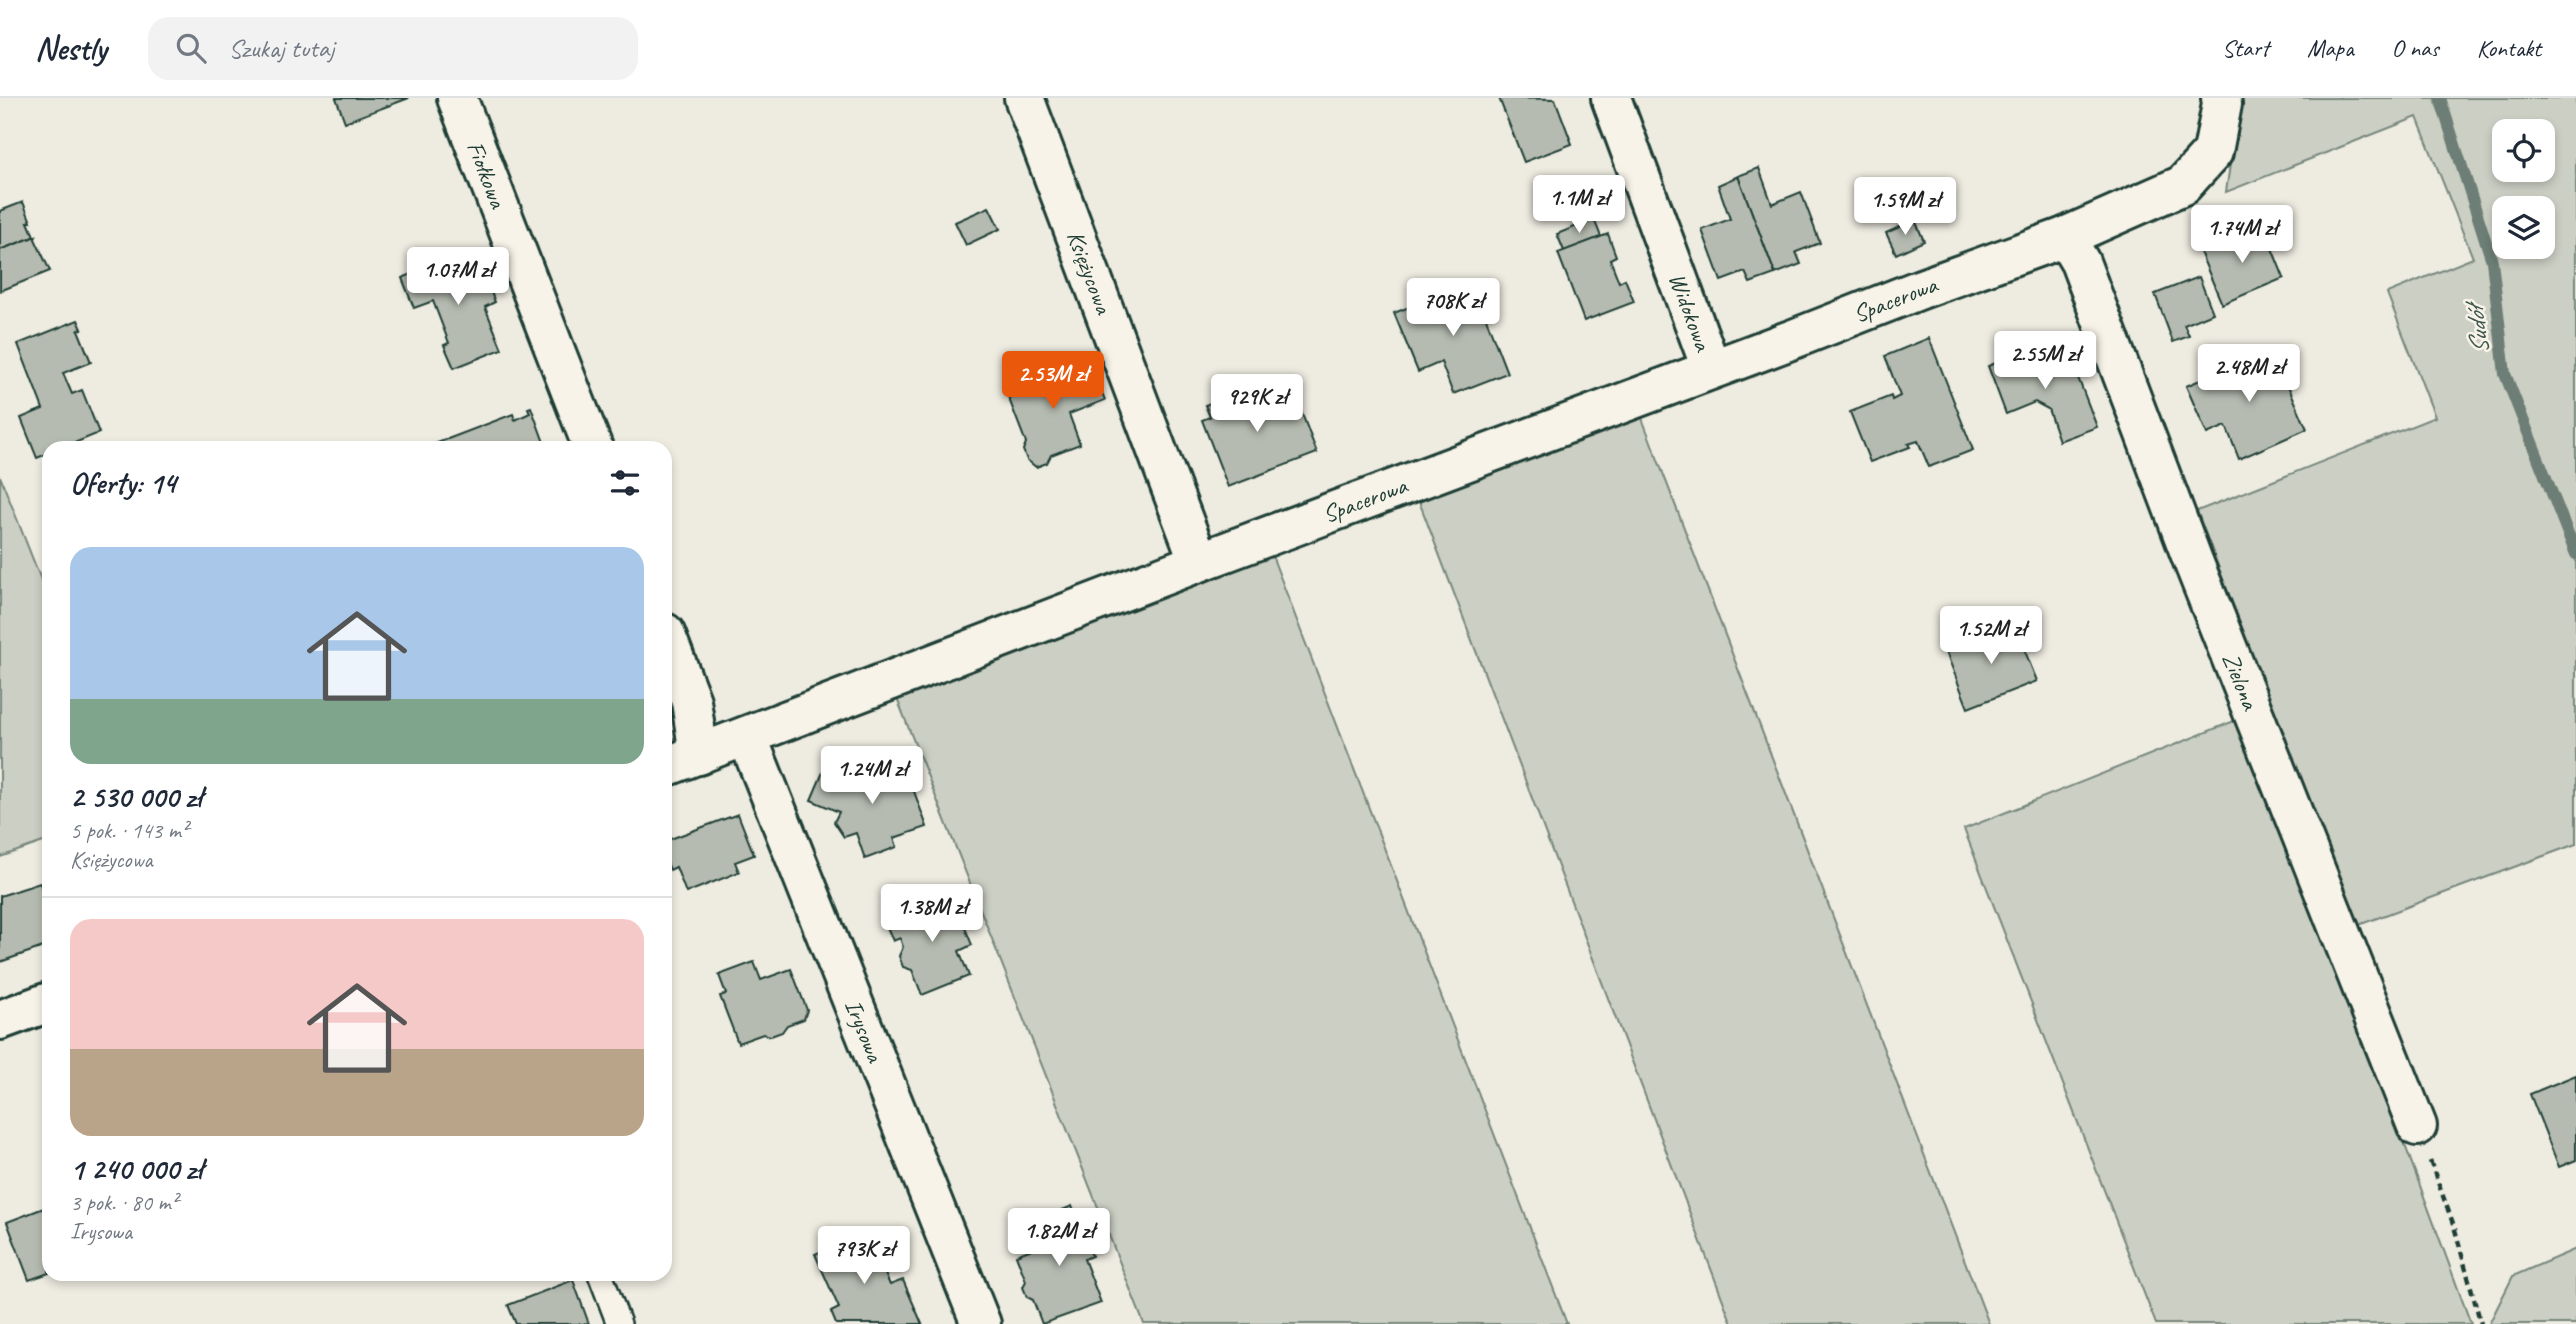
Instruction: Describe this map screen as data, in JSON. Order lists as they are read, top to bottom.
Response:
{
  "streets": {
    "street": [
      "Fiołkowa",
      "Księżycowa",
      "Spacerowa",
      "Widokowa",
      "Zielona",
      "Irysowa"
    ]
  },
  "crossings": [
    ["Księżycowa", "Spacerowa"],
    ["Spacerowa", "Widokowa"],
    ["Spacerowa", "Zielona"],
    ["Spacerowa", "Irysowa"]
  ],
  "water": ["Sudół"],
  "page": {
    "header": "Nestly",
    "search": "Szukaj tutaj",
    "nav": [
      "Start",
      "Mapa",
      "O nas",
      "Kontakt"
    ],
    "price": [
      "1.1M zł",
      "1.59M zł",
      "1.74M zł",
      "1.07M zł",
      "708K zł",
      "2.55M zł",
      "2.48M zł",
      "2.53M zł",
      "929K zł",
      "1.52M zł",
      "1.24M zł",
      "1.38M zł",
      "1.82M zł",
      "793K zł"
    ],
    "heading": "Oferty: 14",
    "list": [
      {
        "name": "2 530 000 zł",
        "note": "5 pok. · 143 m² · Księżycowa"
      },
      {
        "name": "1 240 000 zł",
        "note": "3 pok. · 80 m² · Irysowa"
      }
    ]
  }
}
